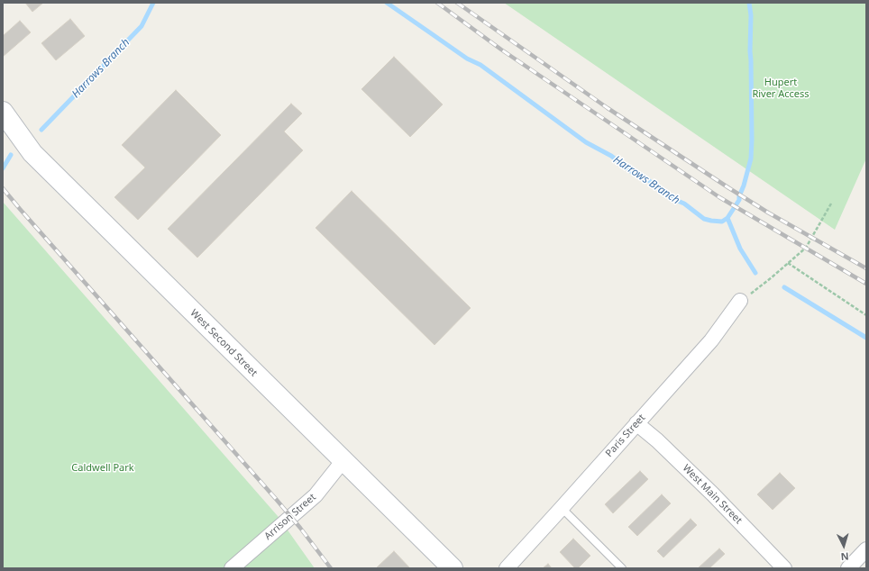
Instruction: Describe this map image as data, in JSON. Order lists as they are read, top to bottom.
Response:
{
  "streets": {
    "main road": ["West Second Street"],
    "street": ["Paris Street", "West Main Street", "Arrison Street"]
  },
  "crossings": [
    ["West Second Street", "Arrison Street"],
    ["Paris Street", "West Main Street"]
  ],
  "water": ["Harrows Branch"],
  "parks": ["Hupert River Access", "Caldwell Park"],
  "north": "bottom"
}
